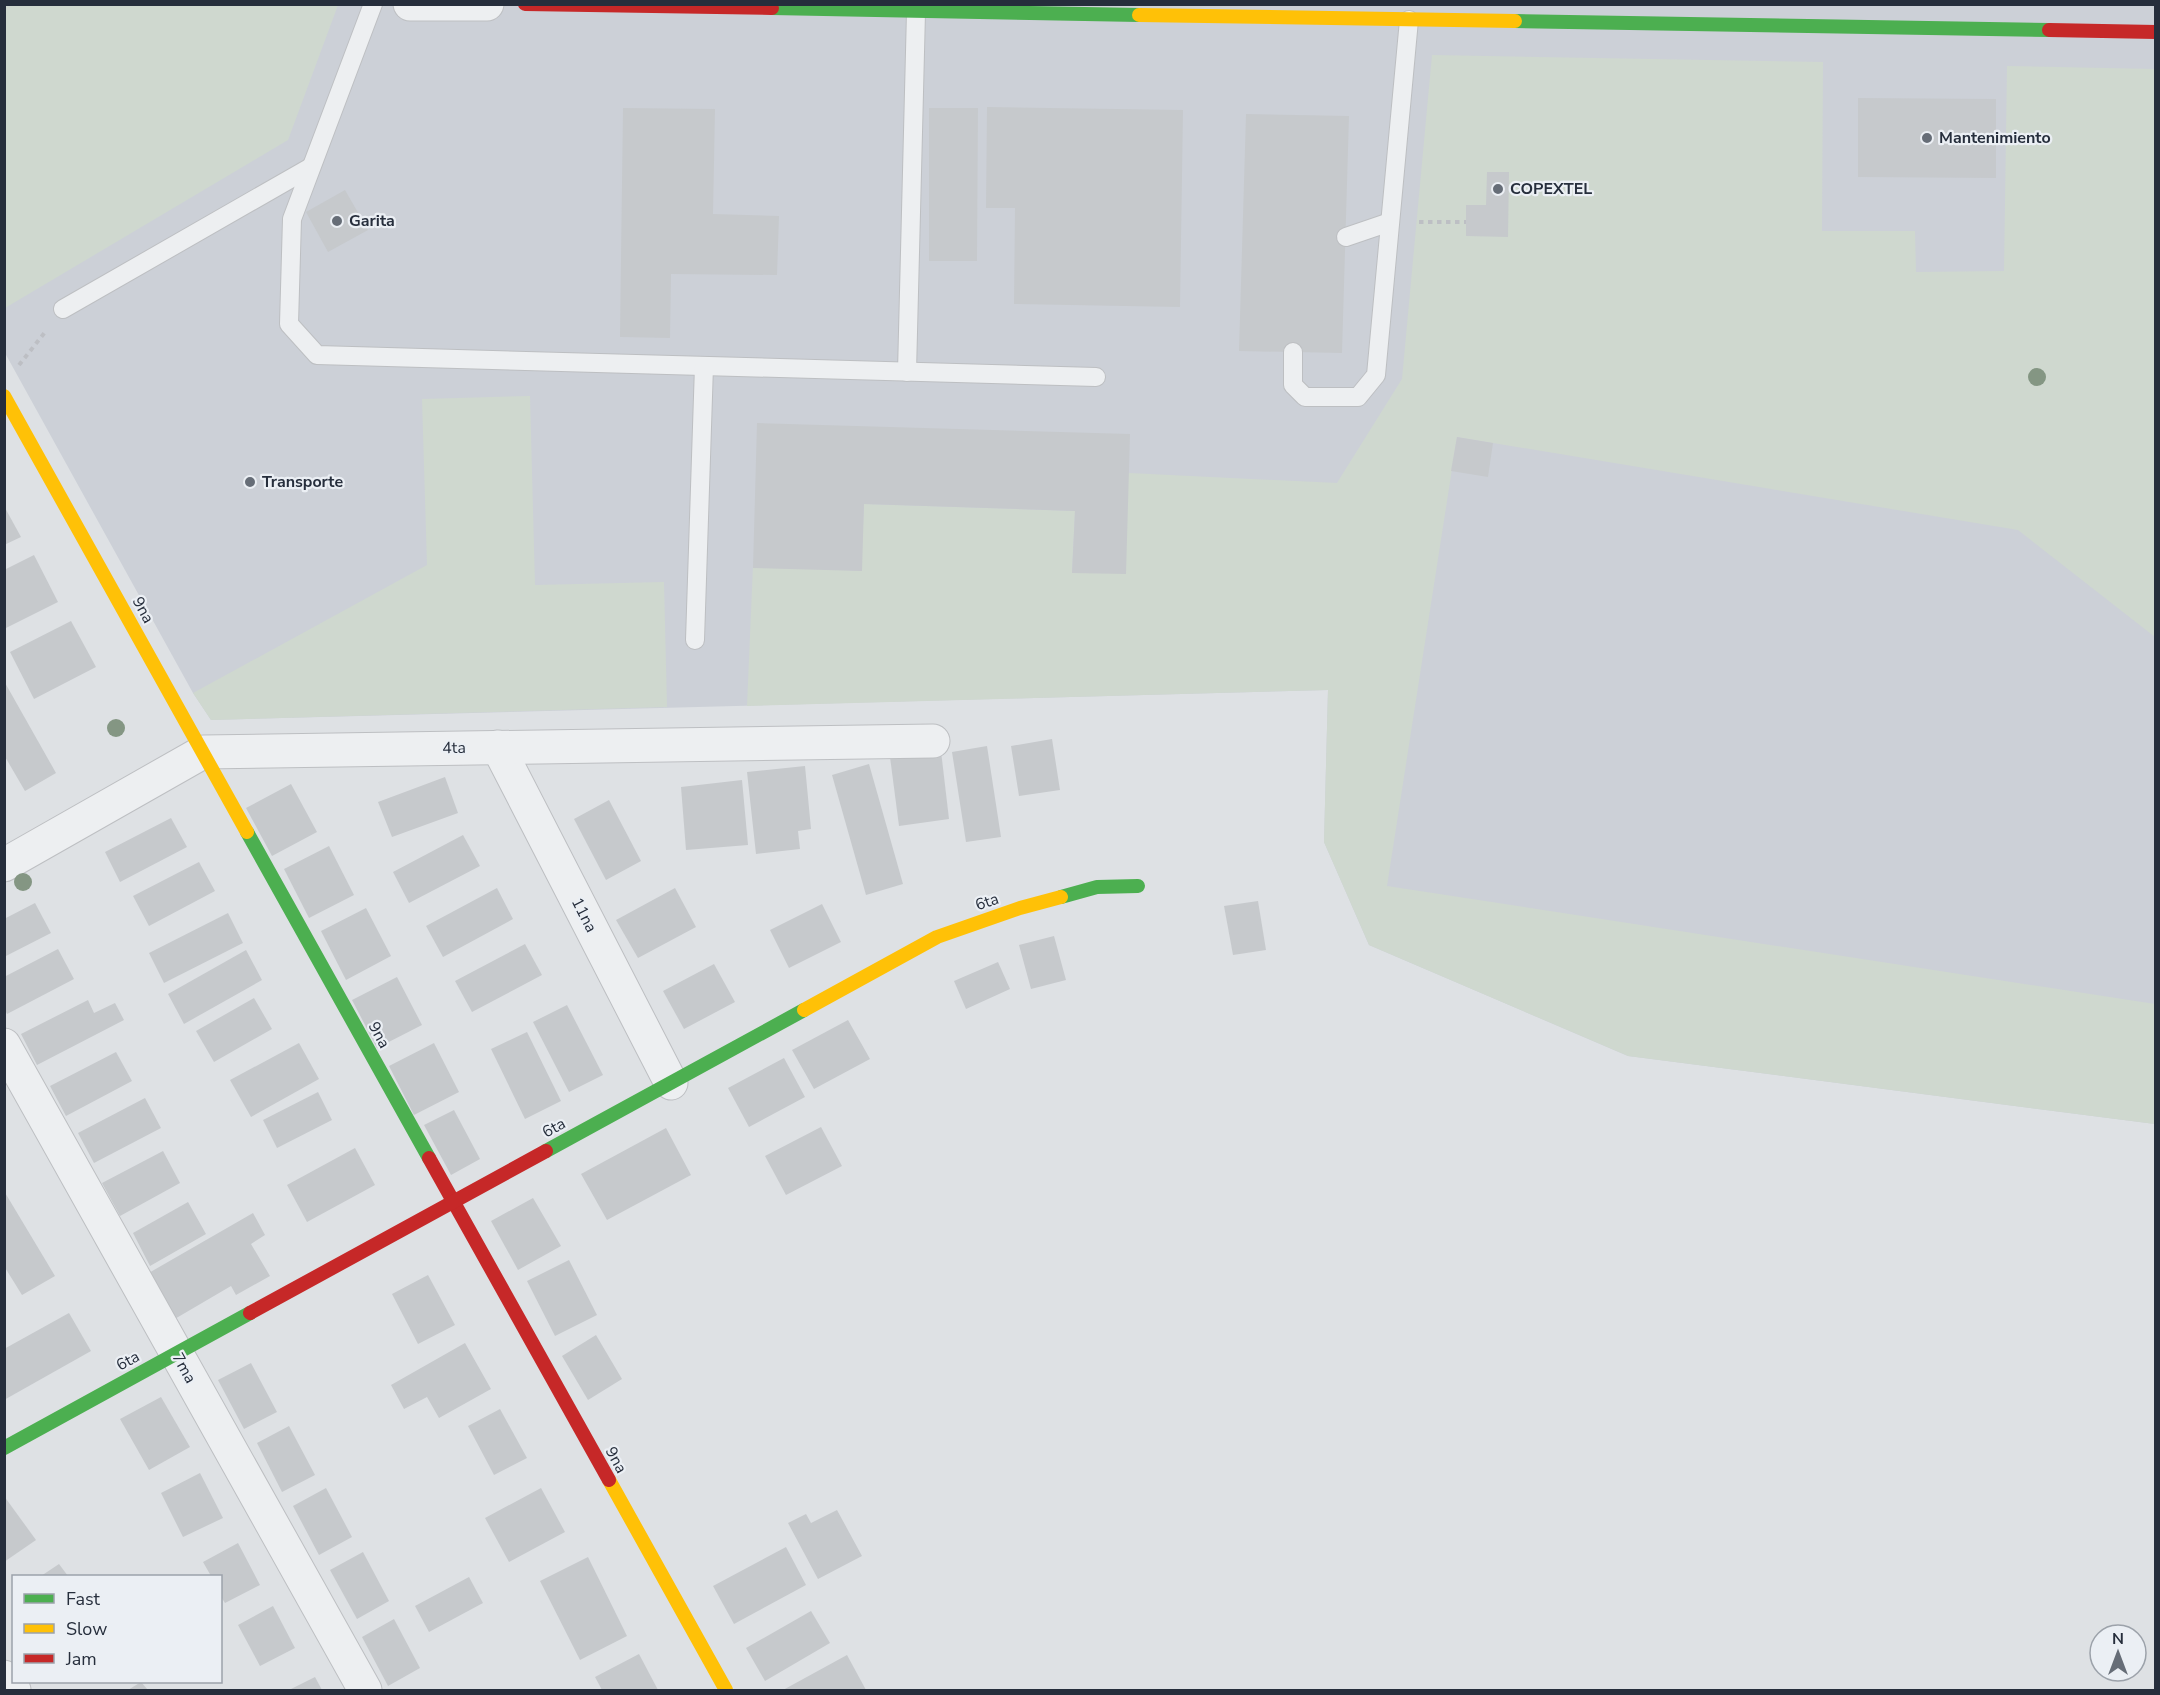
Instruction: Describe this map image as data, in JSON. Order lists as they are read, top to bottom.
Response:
{
  "streets": {
    "street": [
      "9na",
      "4ta",
      "6ta",
      "11na",
      "7ma"
    ]
  },
  "crossings": [
    ["9na", "4ta"],
    ["9na", "6ta"],
    ["4ta", "11na"],
    ["6ta", "11na"],
    ["6ta", "7ma"]
  ],
  "places": [
    "Mantenimiento",
    "COPEXTEL",
    "Garita",
    "Transporte"
  ],
  "legend": ["Fast", "Slow", "Jam"],
  "north": "top"
}
